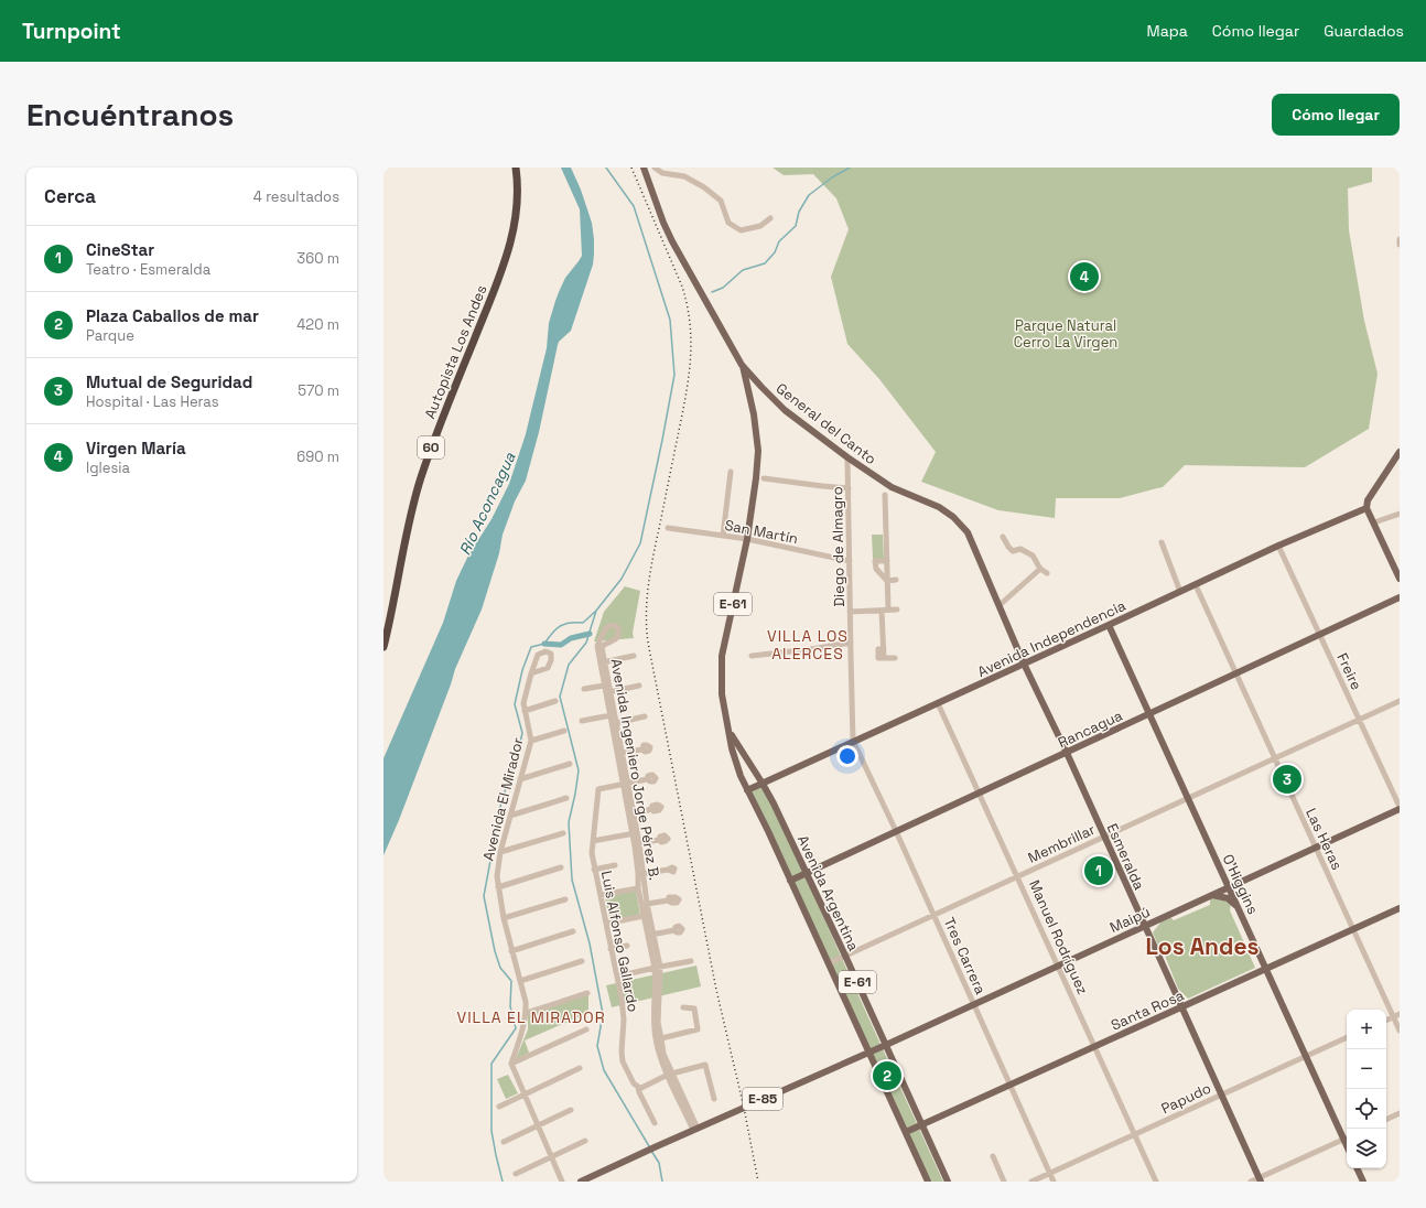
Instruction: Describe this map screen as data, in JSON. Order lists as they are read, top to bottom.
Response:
{
  "streets": {
    "highway": ["Autopista Los Andes", "60"],
    "main road": [
      "General del Canto",
      "E-61",
      "Avenida Independencia",
      "Rancagua",
      "Esmeralda",
      "O'Higgins",
      "Avenida Argentina",
      "Maipú",
      "Santa Rosa",
      "E-85"
    ],
    "street": [
      "San Martín",
      "Diego de Almagro",
      "Freire",
      "Avenida Ingeniero Jorge Pérez B.",
      "Avenida El Mirador",
      "Las Heras",
      "Membrillar",
      "Manuel Rodríguez",
      "Luis Alfonso Gallardo",
      "Tres Carrera",
      "Papudo"
    ]
  },
  "crossings": [
    ["General del Canto", "Diego de Almagro"],
    ["General del Canto", "E-61"],
    ["General del Canto", "Avenida Independencia"],
    ["General del Canto", "Esmeralda"],
    ["San Martín", "Diego de Almagro"],
    ["San Martín", "E-61"],
    ["Diego de Almagro", "Avenida Independencia"],
    ["Diego de Almagro", "Tres Carrera"],
    ["E-61", "Avenida Independencia"],
    ["E-61", "Avenida Argentina"],
    ["Avenida Independencia", "Freire"],
    ["Avenida Independencia", "Las Heras"],
    ["Avenida Independencia", "Esmeralda"],
    ["Avenida Independencia", "O'Higgins"],
    ["Avenida Independencia", "Avenida Argentina"],
    ["Avenida Independencia", "Manuel Rodríguez"],
    ["Avenida Independencia", "Tres Carrera"],
    ["Freire", "Rancagua"],
    ["Freire", "Membrillar"],
    ["Freire", "Maipú"],
    ["Rancagua", "Las Heras"],
    ["Rancagua", "Esmeralda"],
    ["Rancagua", "O'Higgins"],
    ["Rancagua", "Avenida Argentina"],
    ["Rancagua", "Manuel Rodríguez"],
    ["Rancagua", "Tres Carrera"],
    ["Avenida Ingeniero Jorge Pérez B.", "Luis Alfonso Gallardo"],
    ["Avenida Ingeniero Jorge Pérez B.", "E-85"],
    ["Las Heras", "Membrillar"],
    ["Las Heras", "Maipú"],
    ["Las Heras", "Santa Rosa"],
    ["Membrillar", "Esmeralda"],
    ["Membrillar", "O'Higgins"],
    ["Membrillar", "Avenida Argentina"],
    ["Membrillar", "Manuel Rodríguez"],
    ["Membrillar", "Tres Carrera"],
    ["Esmeralda", "O'Higgins"],
    ["Esmeralda", "Maipú"],
    ["Esmeralda", "Santa Rosa"],
    ["Esmeralda", "Papudo"],
    ["O'Higgins", "Maipú"],
    ["O'Higgins", "Santa Rosa"],
    ["O'Higgins", "Papudo"],
    ["Avenida Argentina", "Maipú"],
    ["Avenida Argentina", "Santa Rosa"],
    ["Avenida Argentina", "E-85"],
    ["Maipú", "Manuel Rodríguez"],
    ["Maipú", "Tres Carrera"],
    ["Maipú", "Santa Rosa"],
    ["Maipú", "E-85"],
    ["Manuel Rodríguez", "Santa Rosa"],
    ["Manuel Rodríguez", "Papudo"],
    ["Tres Carrera", "Santa Rosa"],
    ["Tres Carrera", "Papudo"]
  ],
  "districts": ["VILLA LOS ALERCES", "Los Andes", "VILLA EL MIRADOR"],
  "water": ["Río Aconcagua"],
  "parks": ["Parque Natural Cerro La Virgen"],
  "page": {
    "header": "Turnpoint",
    "nav": ["Mapa", "Cómo llegar", "Guardados"],
    "buttons": "Cómo llegar",
    "title": "Encuéntranos",
    "heading": ["Cerca", "4 resultados"],
    "list": [
      {
        "mark": "1",
        "name": "CineStar",
        "note": "Teatro · Esmeralda",
        "value": "360 m"
      },
      {
        "mark": "2",
        "name": "Plaza Caballos de mar",
        "note": "Parque",
        "value": "420 m"
      },
      {
        "mark": "3",
        "name": "Mutual de Seguridad",
        "note": "Hospital · Las Heras",
        "value": "570 m"
      },
      {
        "mark": "4",
        "name": "Virgen María",
        "note": "Iglesia",
        "value": "690 m"
      }
    ],
    "pins": [
      "4",
      "3",
      "1",
      "2"
    ],
    "map_buttons": ["+", "−"]
  }
}
